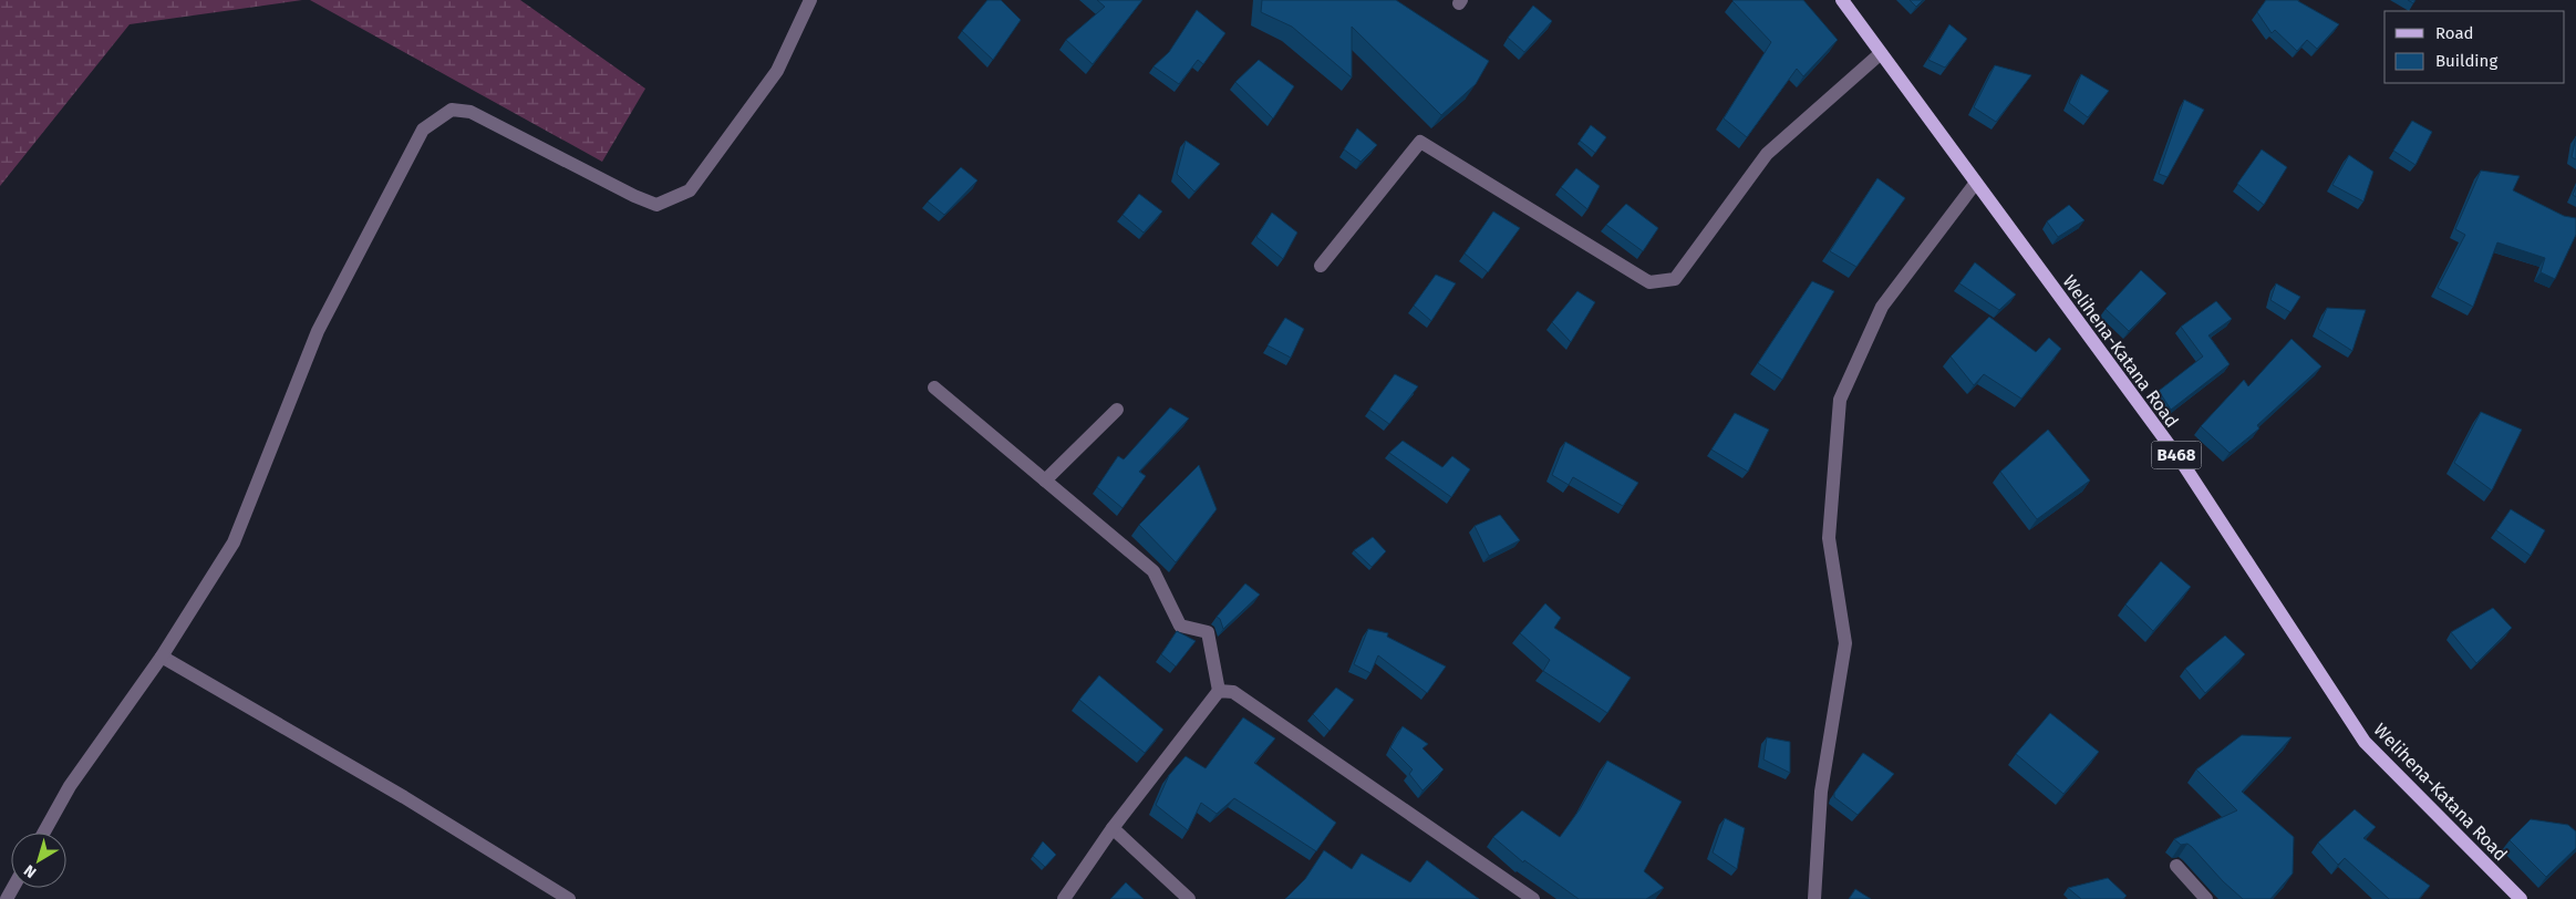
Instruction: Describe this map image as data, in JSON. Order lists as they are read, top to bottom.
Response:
{
  "streets": {
    "main road": ["Welihena-Katana Road", "B468"]
  },
  "legend": ["Road", "Building"],
  "north": "bottom left"
}
